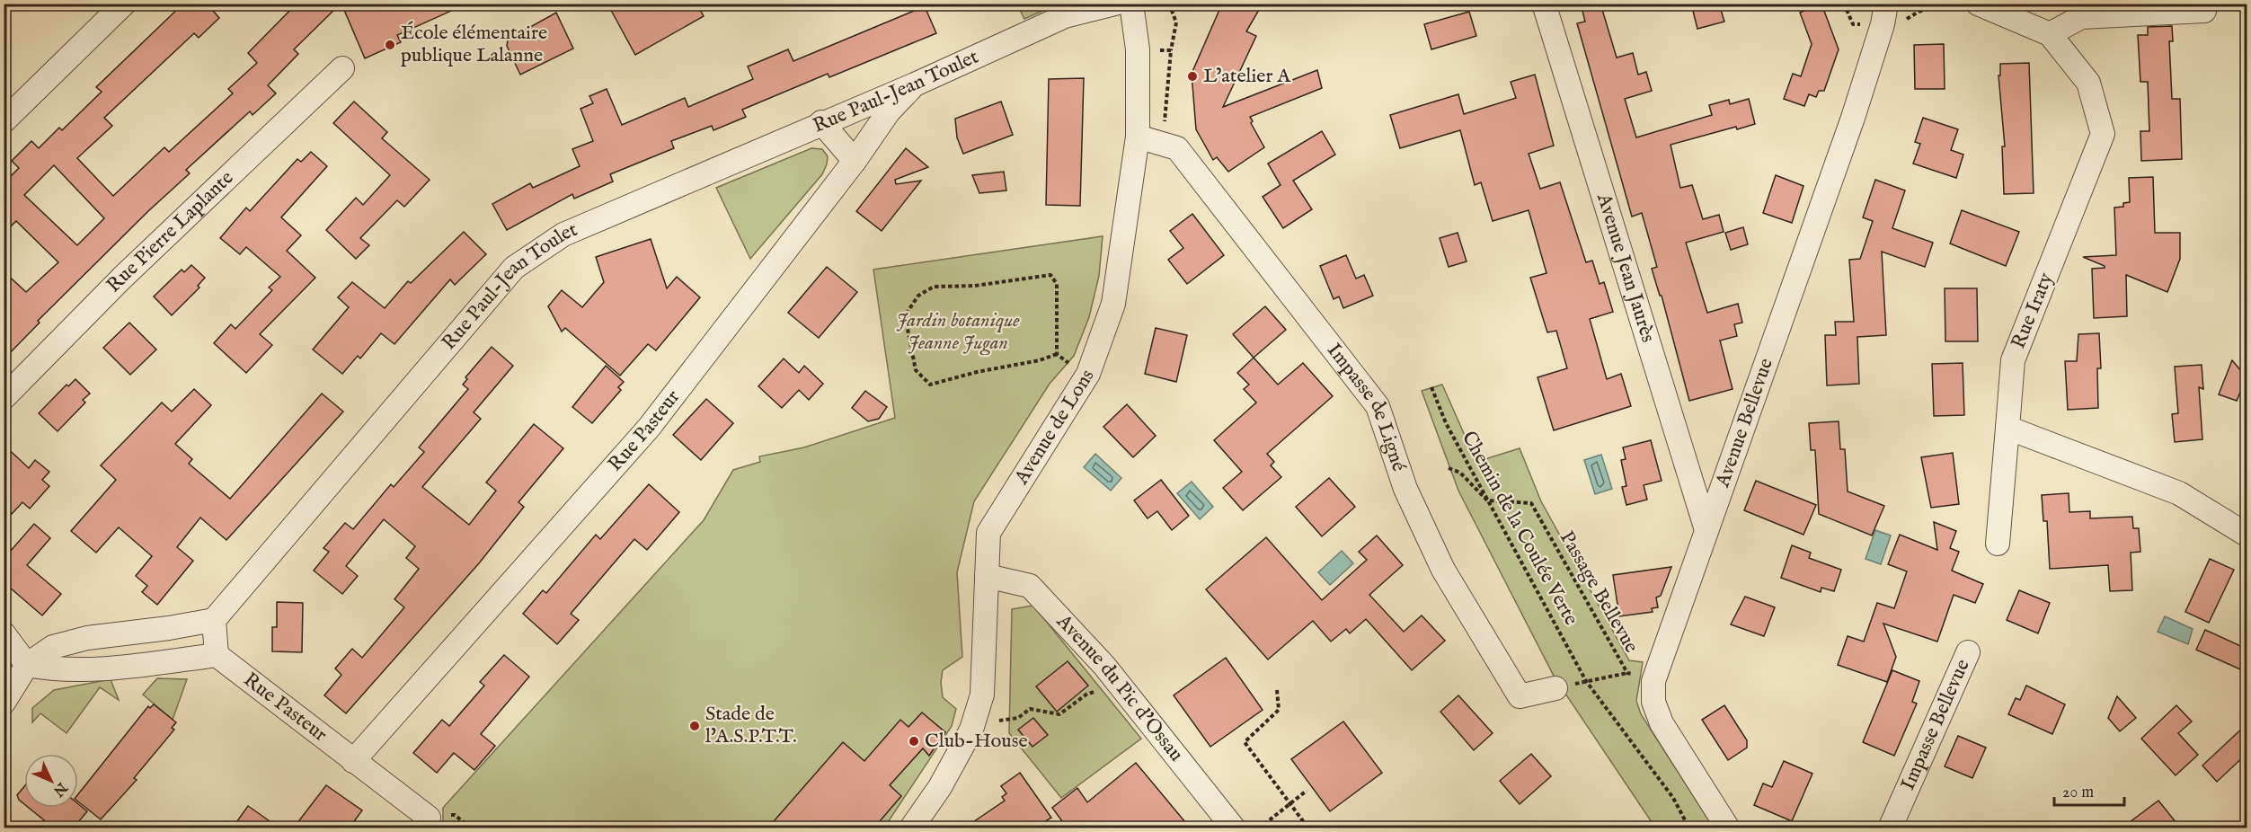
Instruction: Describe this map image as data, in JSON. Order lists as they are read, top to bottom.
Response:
{
  "streets": {
    "street": [
      "Rue Paul-Jean Toulet",
      "Rue Pierre Laplante",
      "Avenue Jean Jaurès",
      "Rue Iraty",
      "Impasse de Ligné",
      "Avenue Bellevue",
      "Avenue de Lons",
      "Rue Pasteur",
      "Avenue du Pic d'Ossau",
      "Impasse Bellevue"
    ],
    "path": ["Chemin de la Coulée Verte", "Passage Bellevue"]
  },
  "crossings": [
    ["Rue Paul-Jean Toulet", "Rue Pasteur"],
    ["Avenue Jean Jaurès", "Avenue Bellevue"],
    ["Impasse de Ligné", "Avenue de Lons"],
    ["Avenue Bellevue", "Passage Bellevue"],
    ["Avenue de Lons", "Avenue du Pic d'Ossau"],
    ["Chemin de la Coulée Verte", "Passage Bellevue"]
  ],
  "parks": ["Jardin botanique Jeanne Jugan"],
  "places": [
    "École élémentaire publique Lalanne",
    "L’atelier A",
    "Stade de l'A.S.P.T.T.",
    "Club-House"
  ],
  "scale_bar": "20 m",
  "north": "bottom right"
}
